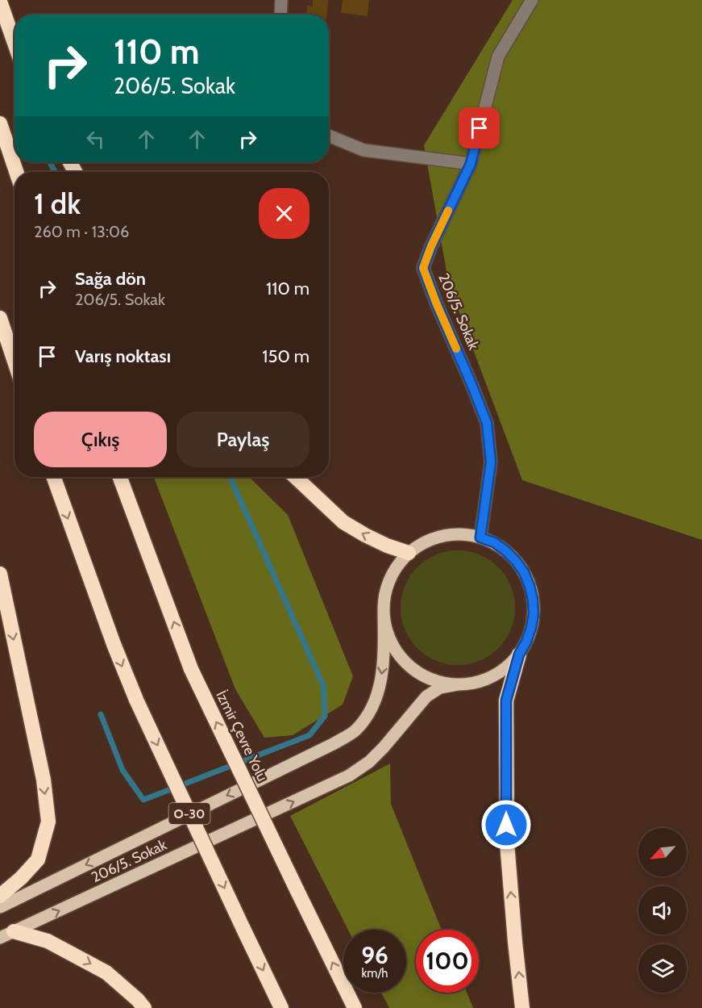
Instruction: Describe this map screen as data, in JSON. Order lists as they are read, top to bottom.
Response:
{
  "streets": {
    "highway": ["İzmir Çevre Yolu", "O-30"],
    "main road": ["206/5. Sokak"]
  },
  "north": "bottom left",
  "page": {
    "turn": ["110 m", "206/5. Sokak"],
    "heading": ["1 dk", "260 m · 13:06"],
    "list": [
      {
        "name": "Sağa dön",
        "note": "206/5. Sokak",
        "value": "110 m"
      },
      {
        "name": "Varış noktası",
        "value": "150 m"
      }
    ],
    "buttons": ["Çıkış", "Paylaş"],
    "speed": "96 km/h",
    "limit": "100"
  }
}
